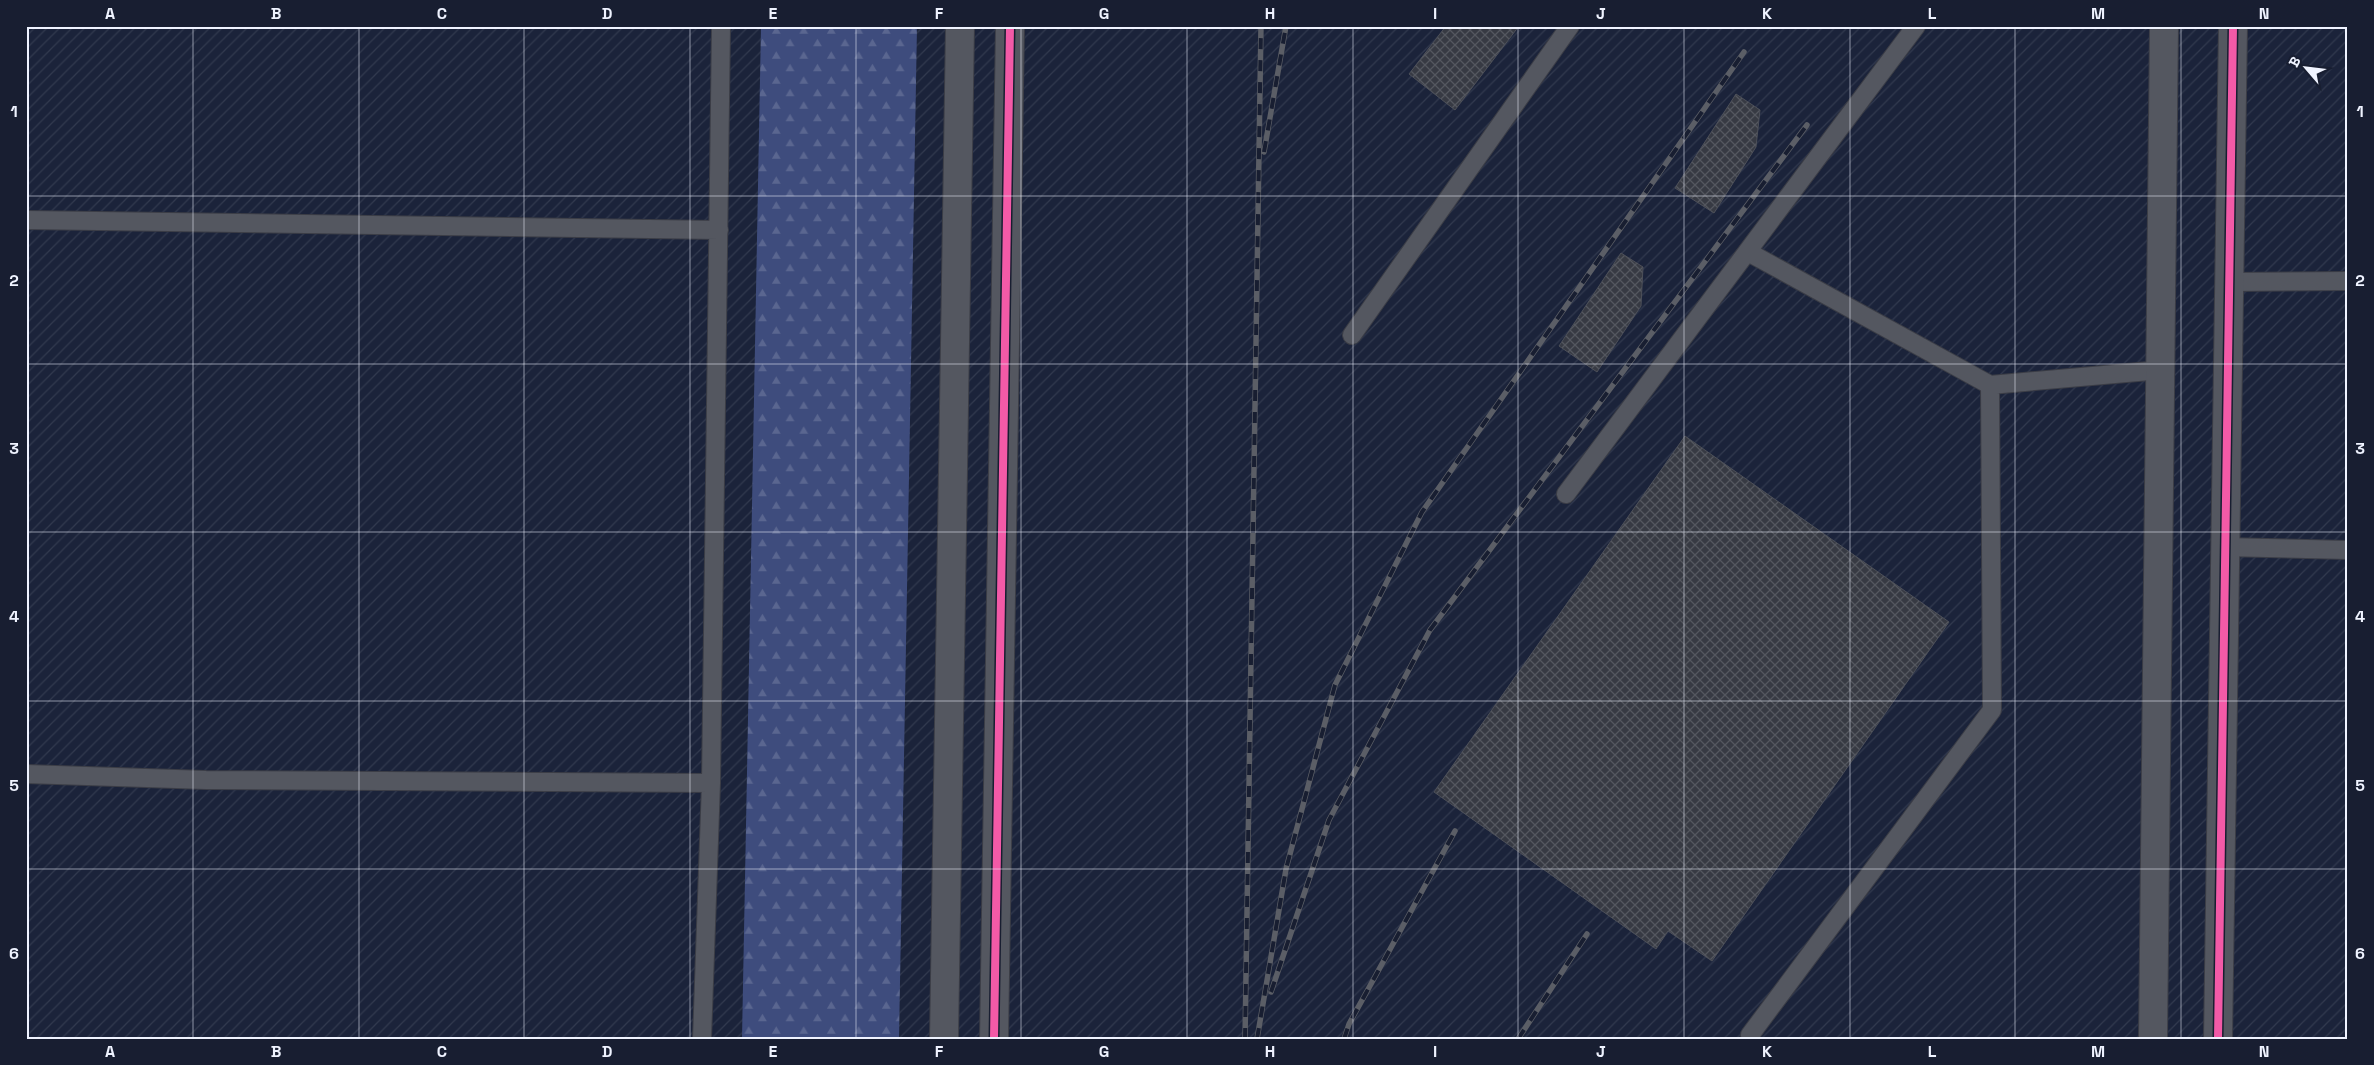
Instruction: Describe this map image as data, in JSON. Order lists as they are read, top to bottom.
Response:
{
  "north": "top left",
  "grid": {
    "columns": [
      "A",
      "B",
      "C",
      "D",
      "E",
      "F",
      "G",
      "H",
      "I",
      "J",
      "K",
      "L",
      "M",
      "N"
    ],
    "rows": [
      "1",
      "2",
      "3",
      "4",
      "5",
      "6"
    ]
  }
}
